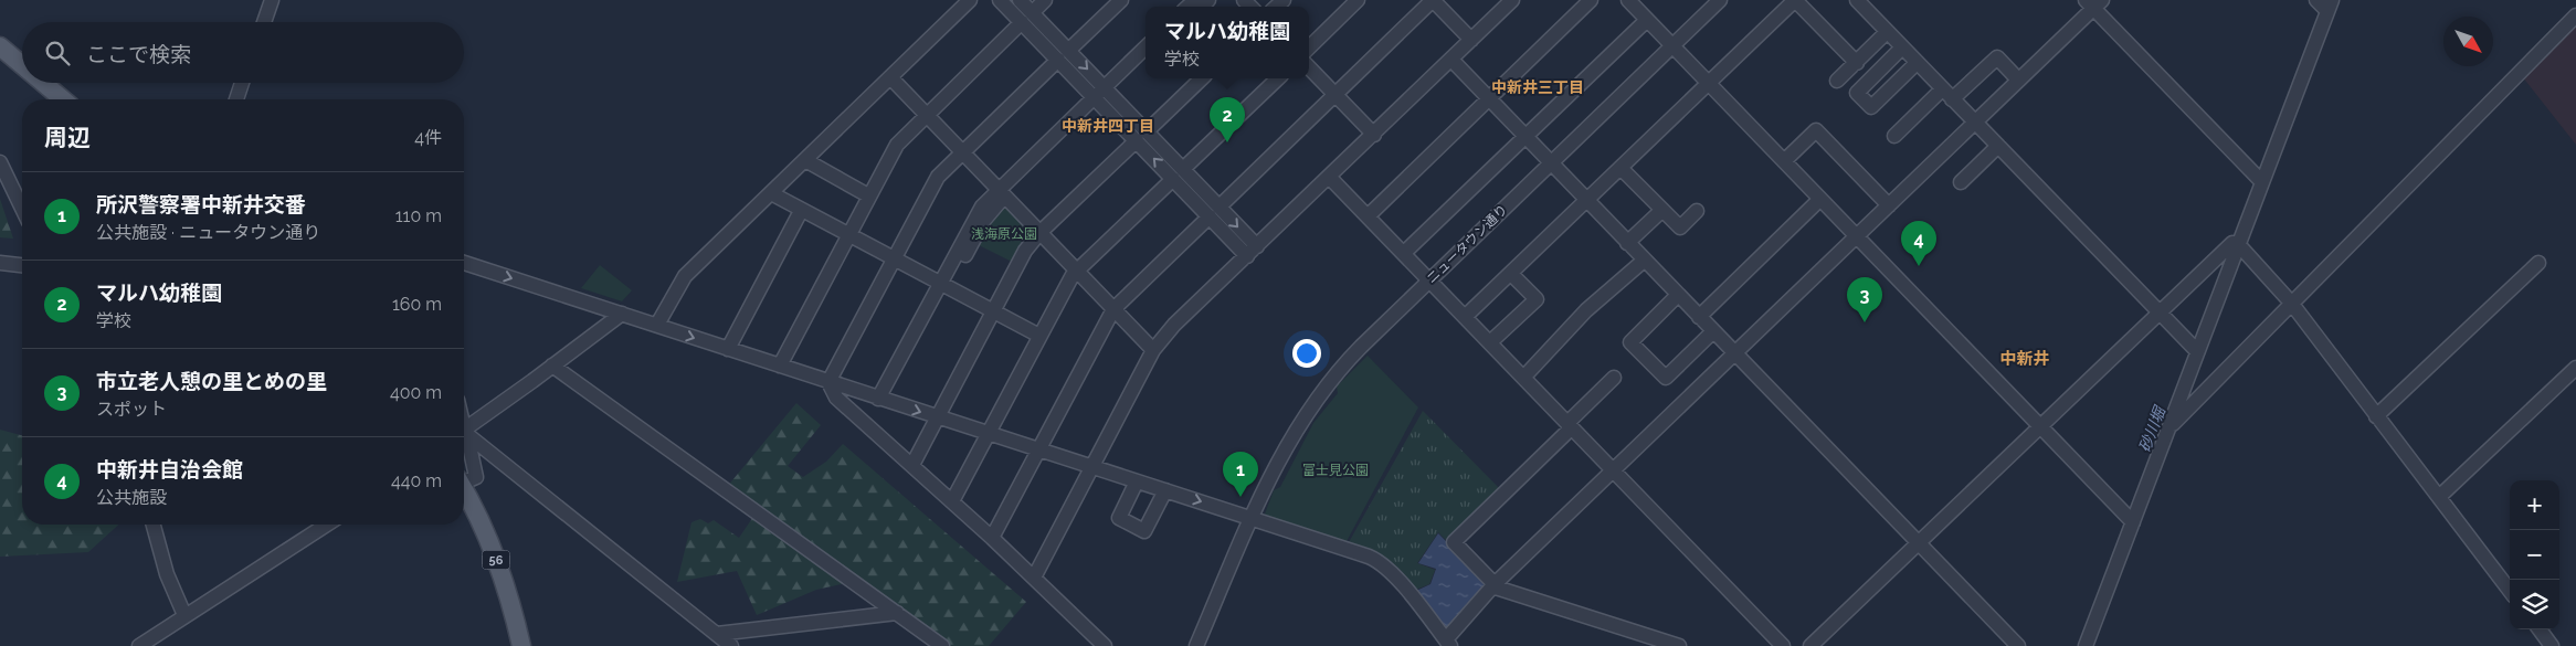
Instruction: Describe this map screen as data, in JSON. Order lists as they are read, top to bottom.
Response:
{
  "streets": {
    "main road": ["56"],
    "street": ["ニュータウン通り"]
  },
  "districts": ["中新井三丁目", "中新井四丁目", "中新井"],
  "water": ["砂川堀"],
  "parks": ["浅海原公園", "富士見公園"],
  "north": "bottom right",
  "page": {
    "popup": ["マルハ幼稚園", "学校"],
    "search": "ここで検索",
    "pins": [
      "2",
      "4",
      "3",
      "1"
    ],
    "heading": ["周辺", "4件"],
    "list": [
      {
        "mark": "1",
        "name": "所沢警察署中新井交番",
        "note": "公共施設 · ニュータウン通り",
        "value": "110 m"
      },
      {
        "mark": "2",
        "name": "マルハ幼稚園",
        "note": "学校",
        "value": "160 m"
      },
      {
        "mark": "3",
        "name": "市立老人憩の里とめの里",
        "note": "スポット",
        "value": "400 m"
      },
      {
        "mark": "4",
        "name": "中新井自治会館",
        "note": "公共施設",
        "value": "440 m"
      }
    ],
    "map_buttons": ["+", "−"]
  }
}
